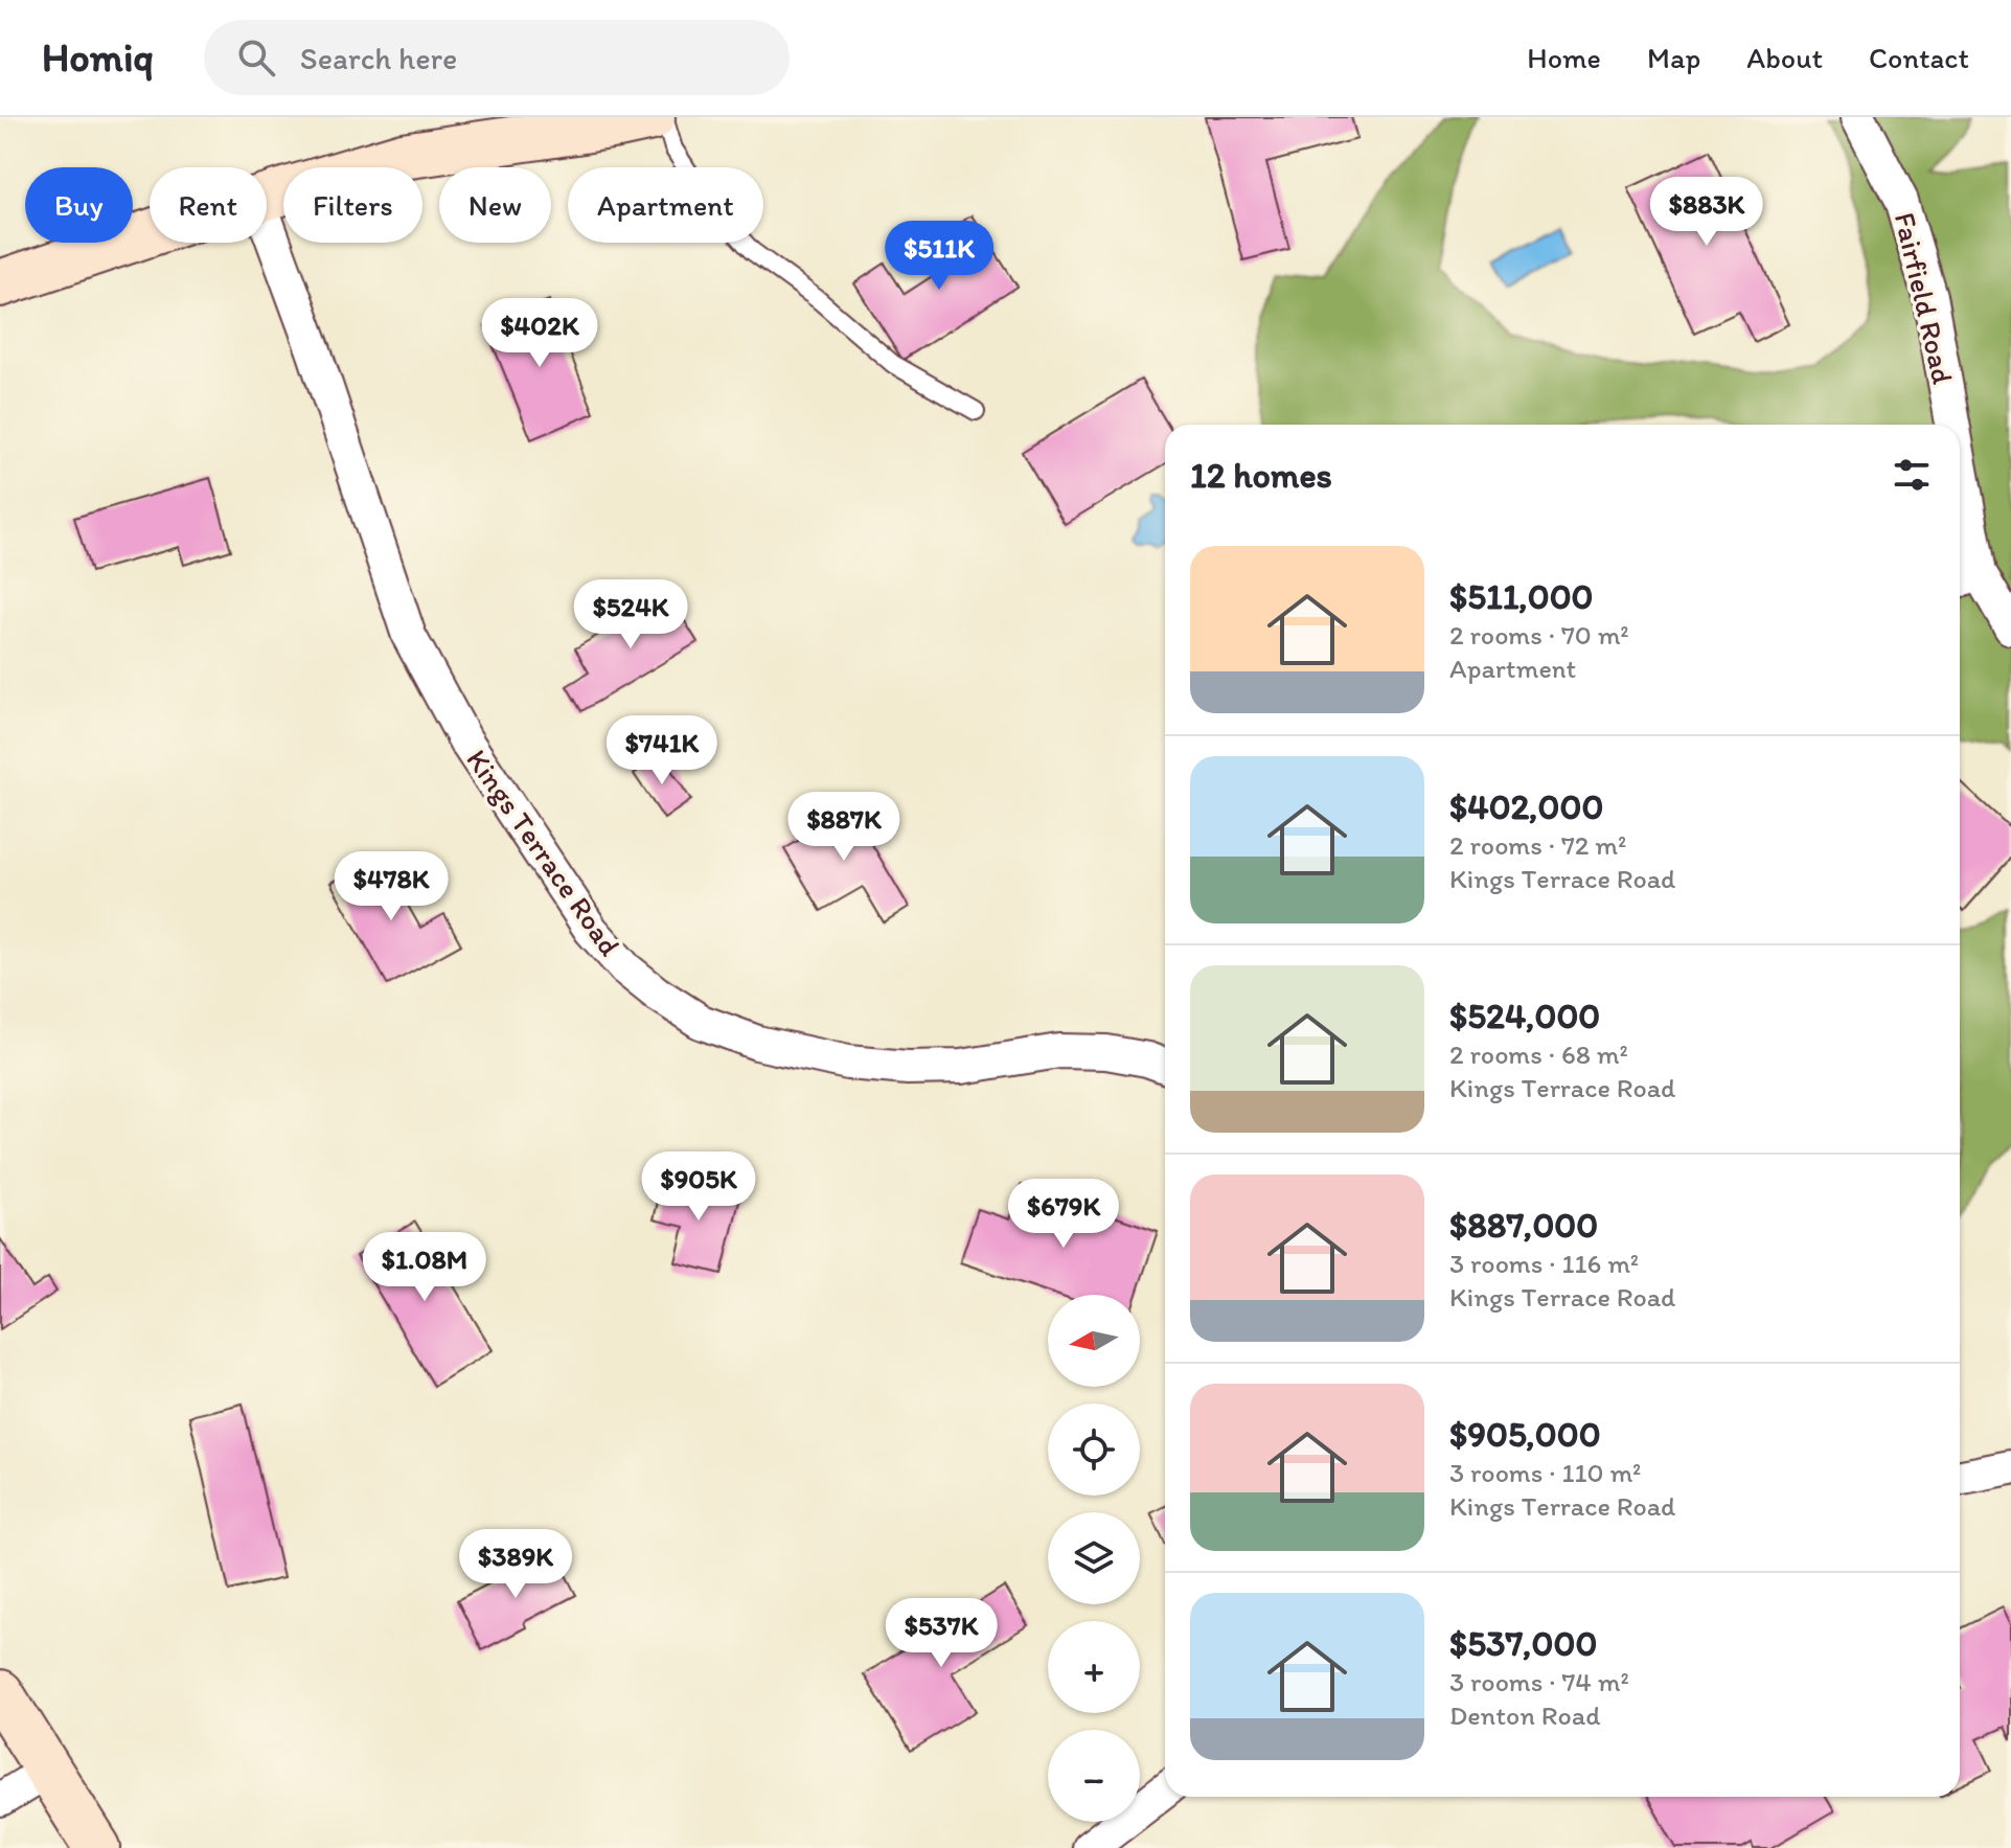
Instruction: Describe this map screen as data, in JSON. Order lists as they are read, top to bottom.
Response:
{
  "streets": {
    "street": ["Fairfield Road", "Kings Terrace Road"]
  },
  "north": "left",
  "page": {
    "header": "Homiq",
    "search": "Search here",
    "nav": [
      "Home",
      "Map",
      "About",
      "Contact"
    ],
    "chip": [
      "Buy",
      "Rent",
      "Filters",
      "New",
      "Apartment"
    ],
    "price": [
      "$883K",
      "$511K",
      "$402K",
      "$524K",
      "$741K",
      "$887K",
      "$478K",
      "$905K",
      "$679K",
      "$1.08M",
      "$389K",
      "$537K"
    ],
    "heading": "12 homes",
    "list": [
      {
        "name": "$511,000",
        "note": "2 rooms · 70 m² · Apartment"
      },
      {
        "name": "$402,000",
        "note": "2 rooms · 72 m² · Kings Terrace Road"
      },
      {
        "name": "$524,000",
        "note": "2 rooms · 68 m² · Kings Terrace Road"
      },
      {
        "name": "$887,000",
        "note": "3 rooms · 116 m² · Kings Terrace Road"
      },
      {
        "name": "$905,000",
        "note": "3 rooms · 110 m² · Kings Terrace Road"
      },
      {
        "name": "$537,000",
        "note": "3 rooms · 74 m² · Denton Road"
      }
    ],
    "map_buttons": ["+", "−"]
  }
}
